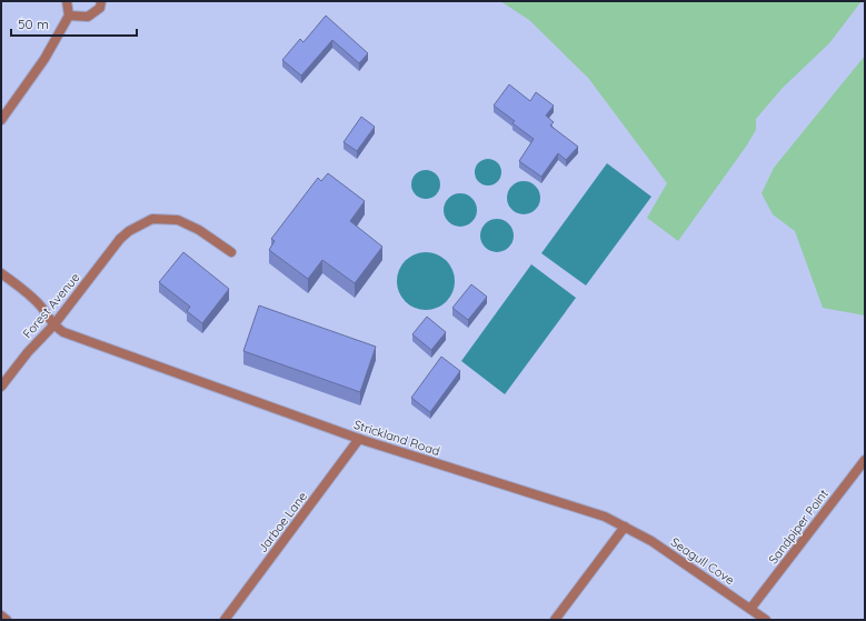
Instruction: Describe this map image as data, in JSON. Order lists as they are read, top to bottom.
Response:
{
  "streets": {
    "street": [
      "Forest Avenue",
      "Strickland Road",
      "Jarboe Lane",
      "Sandpiper Point",
      "Seagull Cove"
    ]
  },
  "crossings": [
    ["Forest Avenue", "Strickland Road"],
    ["Strickland Road", "Jarboe Lane"],
    ["Strickland Road", "Seagull Cove"],
    ["Sandpiper Point", "Seagull Cove"]
  ],
  "scale_bar": "50 m"
}
